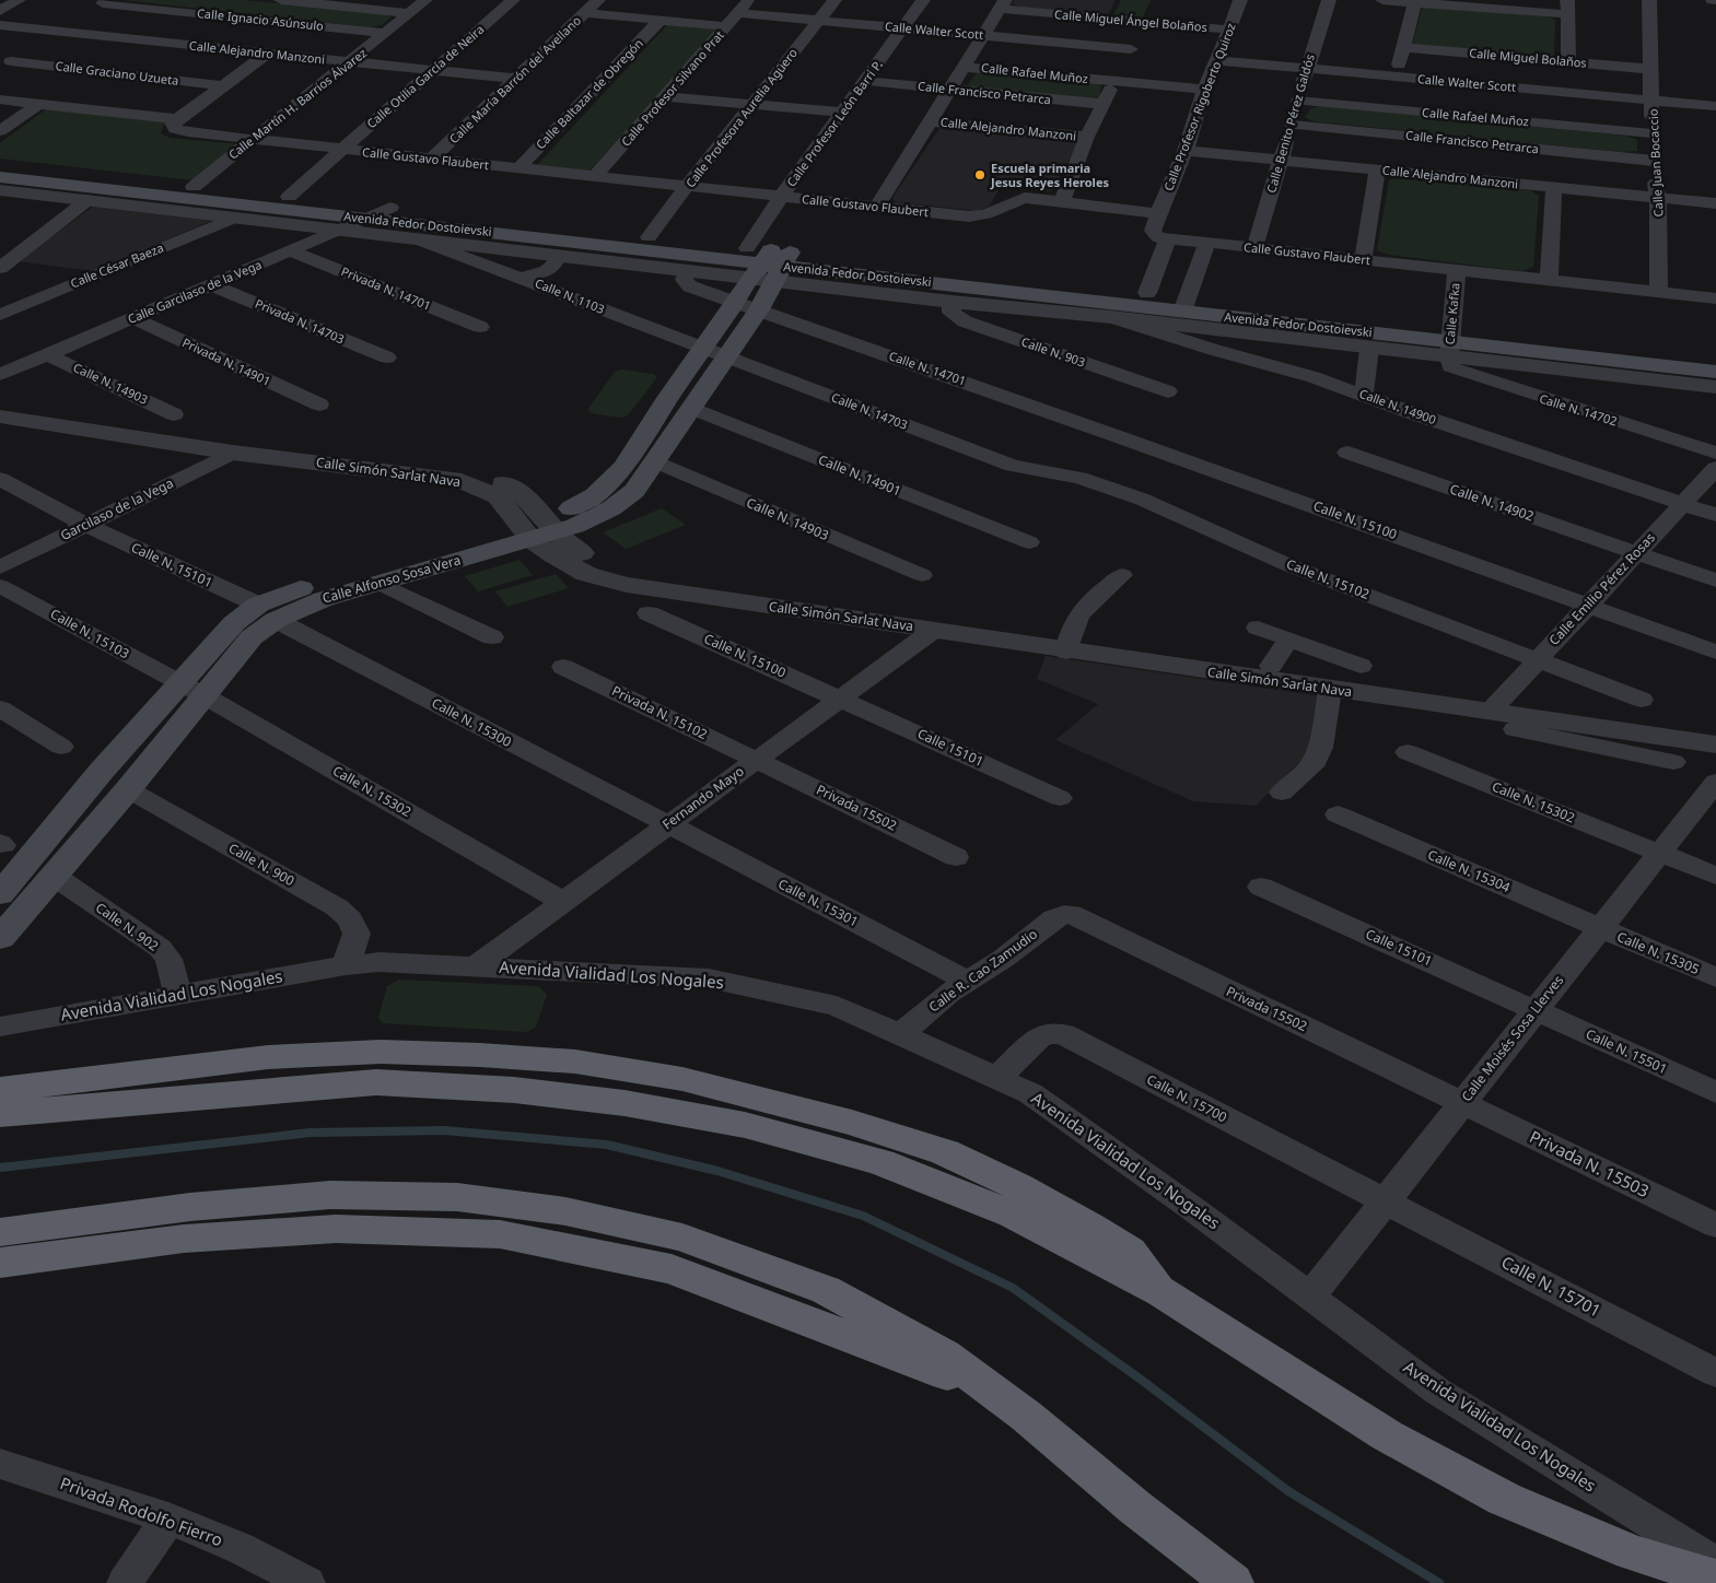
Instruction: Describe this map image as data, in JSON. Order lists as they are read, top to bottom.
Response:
{
  "streets": {
    "main road": ["Avenida Fedor Dostoievski", "Calle Alfonso Sosa Vera"],
    "street": [
      "Calle Ignacio Asúnsulo",
      "Calle Miguel Ángel Bolaños",
      "Calle Walter Scott",
      "Calle Alejandro Manzoni",
      "Calle Miguel Bolaños",
      "Calle Graciano Uzueta",
      "Calle Rafael Muñoz",
      "Calle Otilia García de Neira",
      "Calle María Barrón del Avellano",
      "Calle Profesor Silvano Prat",
      "Calle Francisco Petrarca",
      "Calle Baltazar de Obregón",
      "Calle Martín H. Barrios Álvarez",
      "Calle Profesor Rigoberto Quiroz",
      "Calle Profesora Aurelia Agüero",
      "Calle Profesor León Barri P.",
      "Calle Benito Pérez Galdós",
      "Calle Gustavo Flaubert",
      "Calle Juan Bocaccio",
      "Calle César Baeza",
      "Privada N. 14701",
      "Calle Garcilaso de la Vega",
      "Calle N. 1103",
      "Calle Kafka",
      "Privada N. 14703",
      "Calle N. 903",
      "Privada N. 14901",
      "Calle N. 14701",
      "Calle N. 14903",
      "Calle N. 14900",
      "Calle N. 14702",
      "Calle N. 14703",
      "Calle Simón Sarlat Nava",
      "Calle N. 14901",
      "Calle N. 14902",
      "Garcilaso de la Vega",
      "Calle N. 15100",
      "Calle N. 15101",
      "Calle N. 15102",
      "Calle Emilio Pérez Rosas",
      "Calle N. 15103",
      "Privada N. 15102",
      "Calle N. 15300",
      "Calle 15101",
      "Calle N. 15302",
      "Fernando Mayo",
      "Privada 15502",
      "Calle N. 900",
      "Calle N. 15304",
      "Calle N. 15301",
      "Calle N. 902",
      "Calle N. 15305",
      "Calle R. Cao Zamudio",
      "Avenida Vialidad Los Nogales",
      "Calle Moisés Sosa Llerves",
      "Calle N. 15501",
      "Calle N. 15700",
      "Privada N. 15503",
      "Calle N. 15701",
      "Privada Rodolfo Fierro"
    ]
  },
  "crossings": [
    ["Calle Ignacio Asúnsulo", "Calle Martín H. Barrios Álvarez"],
    ["Calle Miguel Ángel Bolaños", "Calle Profesor Rigoberto Quiroz"],
    ["Calle Walter Scott", "Calle Profesor Silvano Prat"],
    ["Calle Walter Scott", "Calle Profesor Rigoberto Quiroz"],
    ["Calle Walter Scott", "Calle Profesora Aurelia Agüero"],
    ["Calle Walter Scott", "Calle Profesor León Barri P."],
    ["Calle Walter Scott", "Calle Benito Pérez Galdós"],
    ["Calle Walter Scott", "Calle Juan Bocaccio"],
    ["Calle Alejandro Manzoni", "Calle Otilia García de Neira"],
    ["Calle Alejandro Manzoni", "Calle María Barrón del Avellano"],
    ["Calle Alejandro Manzoni", "Calle Martín H. Barrios Álvarez"],
    ["Calle Alejandro Manzoni", "Calle Profesor Rigoberto Quiroz"],
    ["Calle Alejandro Manzoni", "Calle Benito Pérez Galdós"],
    ["Calle Alejandro Manzoni", "Calle Juan Bocaccio"],
    ["Calle Miguel Bolaños", "Calle Juan Bocaccio"],
    ["Calle Rafael Muñoz", "Calle Profesor Rigoberto Quiroz"],
    ["Calle Rafael Muñoz", "Calle Benito Pérez Galdós"],
    ["Calle Rafael Muñoz", "Calle Juan Bocaccio"],
    ["Calle Otilia García de Neira", "Calle Gustavo Flaubert"],
    ["Calle Otilia García de Neira", "Avenida Fedor Dostoievski"],
    ["Calle María Barrón del Avellano", "Calle Gustavo Flaubert"],
    ["Calle Profesor Silvano Prat", "Calle Gustavo Flaubert"],
    ["Calle Francisco Petrarca", "Calle Profesor León Barri P."],
    ["Calle Francisco Petrarca", "Calle Benito Pérez Galdós"],
    ["Calle Francisco Petrarca", "Calle Juan Bocaccio"],
    ["Calle Baltazar de Obregón", "Calle Gustavo Flaubert"],
    ["Calle Martín H. Barrios Álvarez", "Calle Gustavo Flaubert"],
    ["Calle Martín H. Barrios Álvarez", "Avenida Fedor Dostoievski"],
    ["Calle Profesor Rigoberto Quiroz", "Calle Gustavo Flaubert"],
    ["Calle Profesora Aurelia Agüero", "Calle Gustavo Flaubert"],
    ["Calle Profesora Aurelia Agüero", "Avenida Fedor Dostoievski"],
    ["Calle Profesor León Barri P.", "Calle Gustavo Flaubert"],
    ["Calle Profesor León Barri P.", "Avenida Fedor Dostoievski"],
    ["Calle Profesor León Barri P.", "Calle Alfonso Sosa Vera"],
    ["Calle Benito Pérez Galdós", "Calle Gustavo Flaubert"],
    ["Calle Gustavo Flaubert", "Calle Juan Bocaccio"],
    ["Calle Gustavo Flaubert", "Calle Kafka"],
    ["Avenida Fedor Dostoievski", "Calle Garcilaso de la Vega"],
    ["Avenida Fedor Dostoievski", "Calle Kafka"],
    ["Avenida Fedor Dostoievski", "Calle N. 14702"],
    ["Avenida Fedor Dostoievski", "Calle Alfonso Sosa Vera"],
    ["Privada N. 14701", "Calle Garcilaso de la Vega"],
    ["Calle Garcilaso de la Vega", "Privada N. 14703"],
    ["Calle Garcilaso de la Vega", "Privada N. 14901"],
    ["Calle Garcilaso de la Vega", "Calle N. 14903"],
    ["Calle N. 1103", "Calle N. 14703"],
    ["Calle N. 1103", "Calle Alfonso Sosa Vera"],
    ["Calle Kafka", "Calle N. 14702"],
    ["Calle N. 14701", "Calle N. 15100"],
    ["Calle N. 14701", "Calle Alfonso Sosa Vera"],
    ["Calle N. 14903", "Calle Alfonso Sosa Vera"],
    ["Calle N. 14900", "Calle Emilio Pérez Rosas"],
    ["Calle N. 14703", "Calle Alfonso Sosa Vera"],
    ["Calle N. 14703", "Calle N. 15102"],
    ["Calle Simón Sarlat Nava", "Garcilaso de la Vega"],
    ["Calle Simón Sarlat Nava", "Calle Alfonso Sosa Vera"],
    ["Calle Simón Sarlat Nava", "Calle Emilio Pérez Rosas"],
    ["Calle Simón Sarlat Nava", "Fernando Mayo"],
    ["Calle N. 14901", "Calle Alfonso Sosa Vera"],
    ["Calle N. 14902", "Calle Emilio Pérez Rosas"],
    ["Garcilaso de la Vega", "Calle N. 15101"],
    ["Calle N. 15100", "Calle Emilio Pérez Rosas"],
    ["Calle N. 15100", "Calle 15101"],
    ["Calle N. 15100", "Fernando Mayo"],
    ["Calle N. 15101", "Calle Alfonso Sosa Vera"],
    ["Calle N. 15101", "Calle N. 15300"],
    ["Calle Alfonso Sosa Vera", "Calle N. 15103"],
    ["Calle Alfonso Sosa Vera", "Calle N. 15300"],
    ["Calle Alfonso Sosa Vera", "Calle N. 15302"],
    ["Calle Alfonso Sosa Vera", "Calle N. 900"],
    ["Calle Alfonso Sosa Vera", "Calle N. 902"],
    ["Calle N. 15102", "Calle Emilio Pérez Rosas"],
    ["Calle N. 15103", "Calle N. 15302"],
    ["Privada N. 15102", "Fernando Mayo"],
    ["Privada N. 15102", "Privada 15502"],
    ["Calle N. 15300", "Fernando Mayo"],
    ["Calle N. 15300", "Calle N. 15301"],
    ["Calle 15101", "Fernando Mayo"],
    ["Calle 15101", "Calle Moisés Sosa Llerves"],
    ["Calle 15101", "Calle N. 15501"],
    ["Calle N. 15302", "Fernando Mayo"],
    ["Calle N. 15302", "Calle Moisés Sosa Llerves"],
    ["Fernando Mayo", "Privada 15502"],
    ["Fernando Mayo", "Calle N. 15301"],
    ["Fernando Mayo", "Avenida Vialidad Los Nogales"],
    ["Privada 15502", "Calle R. Cao Zamudio"],
    ["Privada 15502", "Calle Moisés Sosa Llerves"],
    ["Privada 15502", "Privada N. 15503"],
    ["Calle N. 900", "Avenida Vialidad Los Nogales"],
    ["Calle N. 15304", "Calle N. 15305"],
    ["Calle N. 15304", "Calle Moisés Sosa Llerves"],
    ["Calle N. 15301", "Calle R. Cao Zamudio"],
    ["Calle N. 902", "Avenida Vialidad Los Nogales"],
    ["Calle N. 15305", "Calle Moisés Sosa Llerves"],
    ["Calle R. Cao Zamudio", "Avenida Vialidad Los Nogales"],
    ["Avenida Vialidad Los Nogales", "Calle Moisés Sosa Llerves"],
    ["Avenida Vialidad Los Nogales", "Calle N. 15700"],
    ["Calle Moisés Sosa Llerves", "Calle N. 15501"],
    ["Calle Moisés Sosa Llerves", "Calle N. 15700"],
    ["Calle Moisés Sosa Llerves", "Privada N. 15503"],
    ["Calle Moisés Sosa Llerves", "Calle N. 15701"],
    ["Calle N. 15700", "Calle N. 15701"]
  ],
  "places": ["Escuela primaria Jesus Reyes Heroles"]
}
